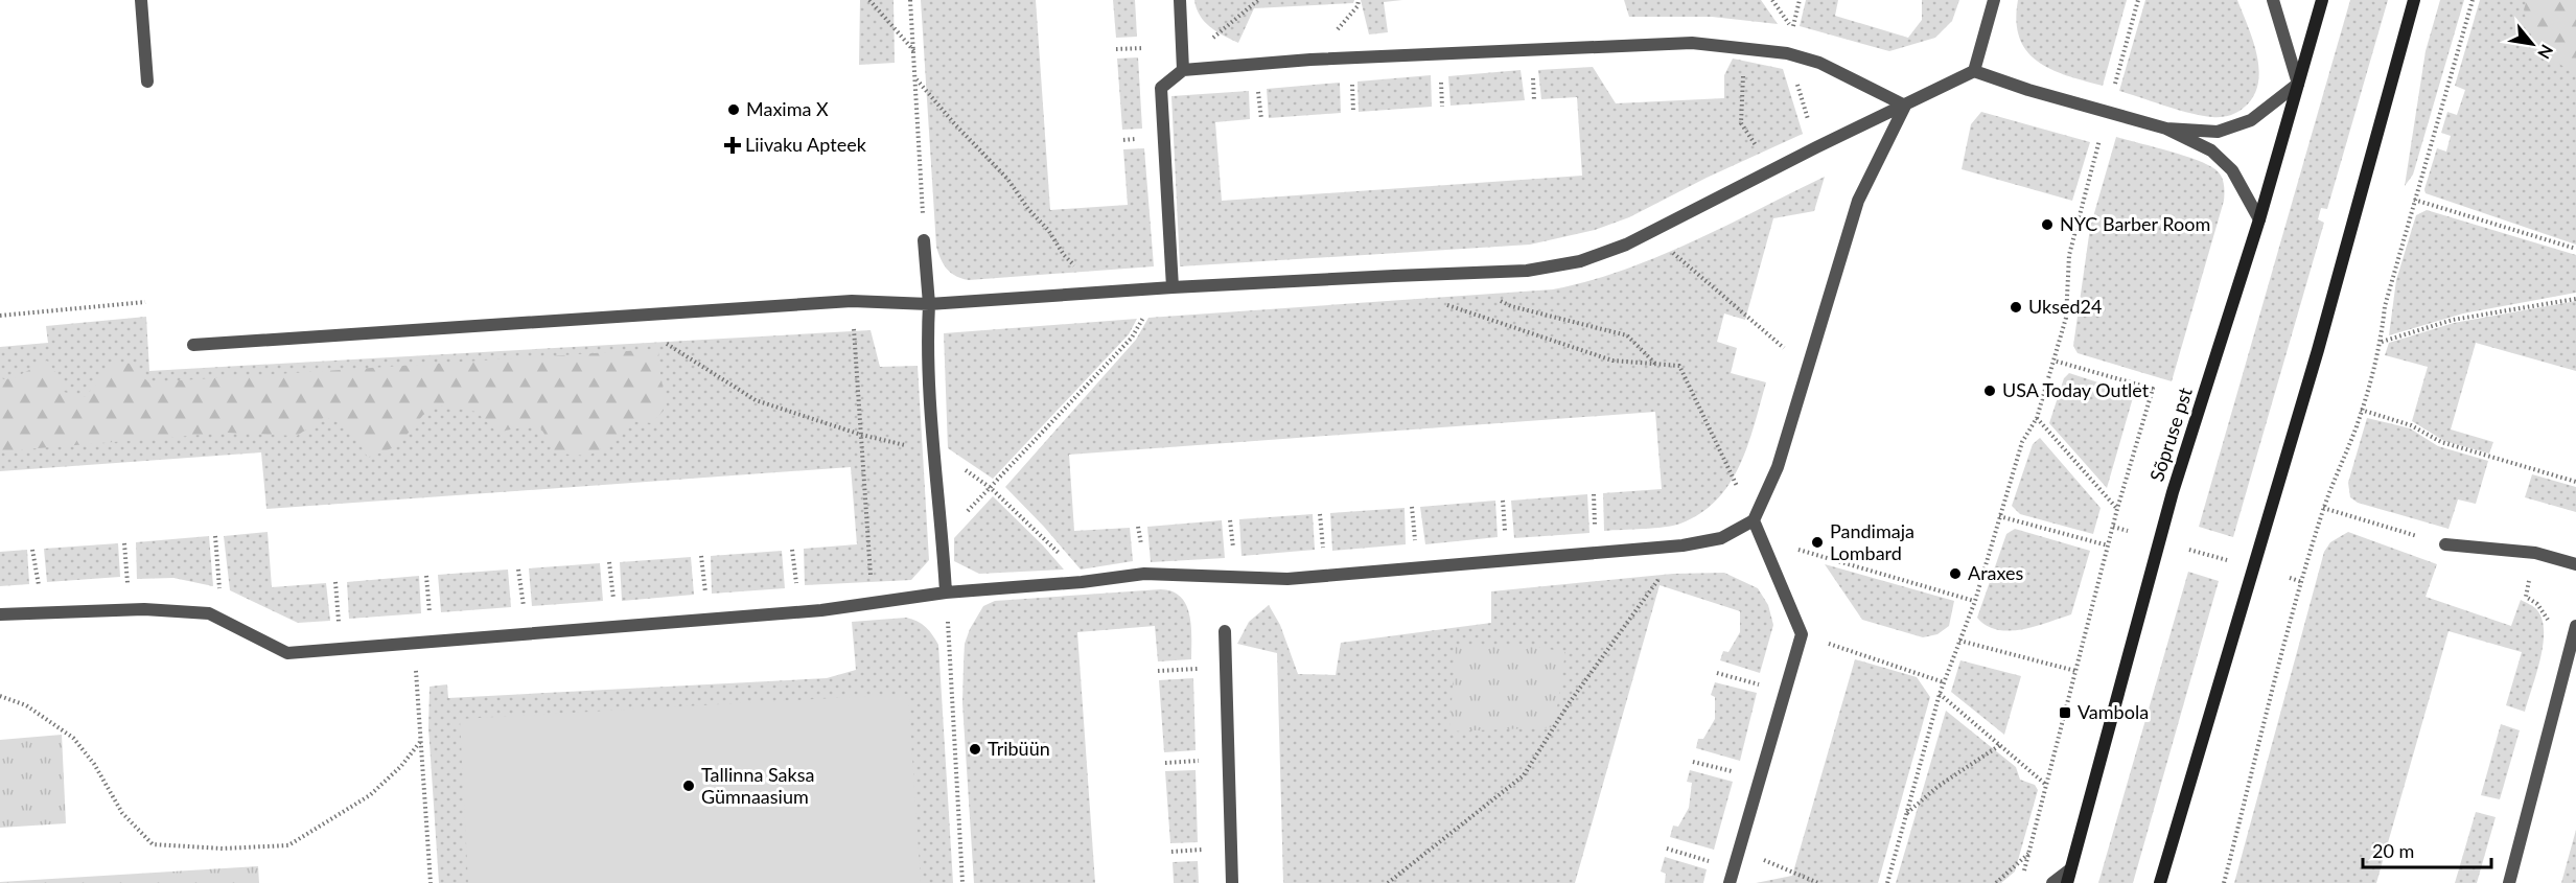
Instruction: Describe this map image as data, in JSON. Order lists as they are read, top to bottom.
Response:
{
  "streets": {
    "main road": ["Sõpruse pst"]
  },
  "places": {
    "other": [
      "Maxima X",
      "NYC Barber Room",
      "Uksed24",
      "USA Today Outlet",
      "Pandimaja Lombard",
      "Araxes",
      "Tribüün",
      "Tallinna Saksa Gümnaasium"
    ],
    "health": ["Liivaku Apteek"],
    "transit": ["Vambola"]
  },
  "scale_bar": "20 m",
  "north": "bottom right"
}
